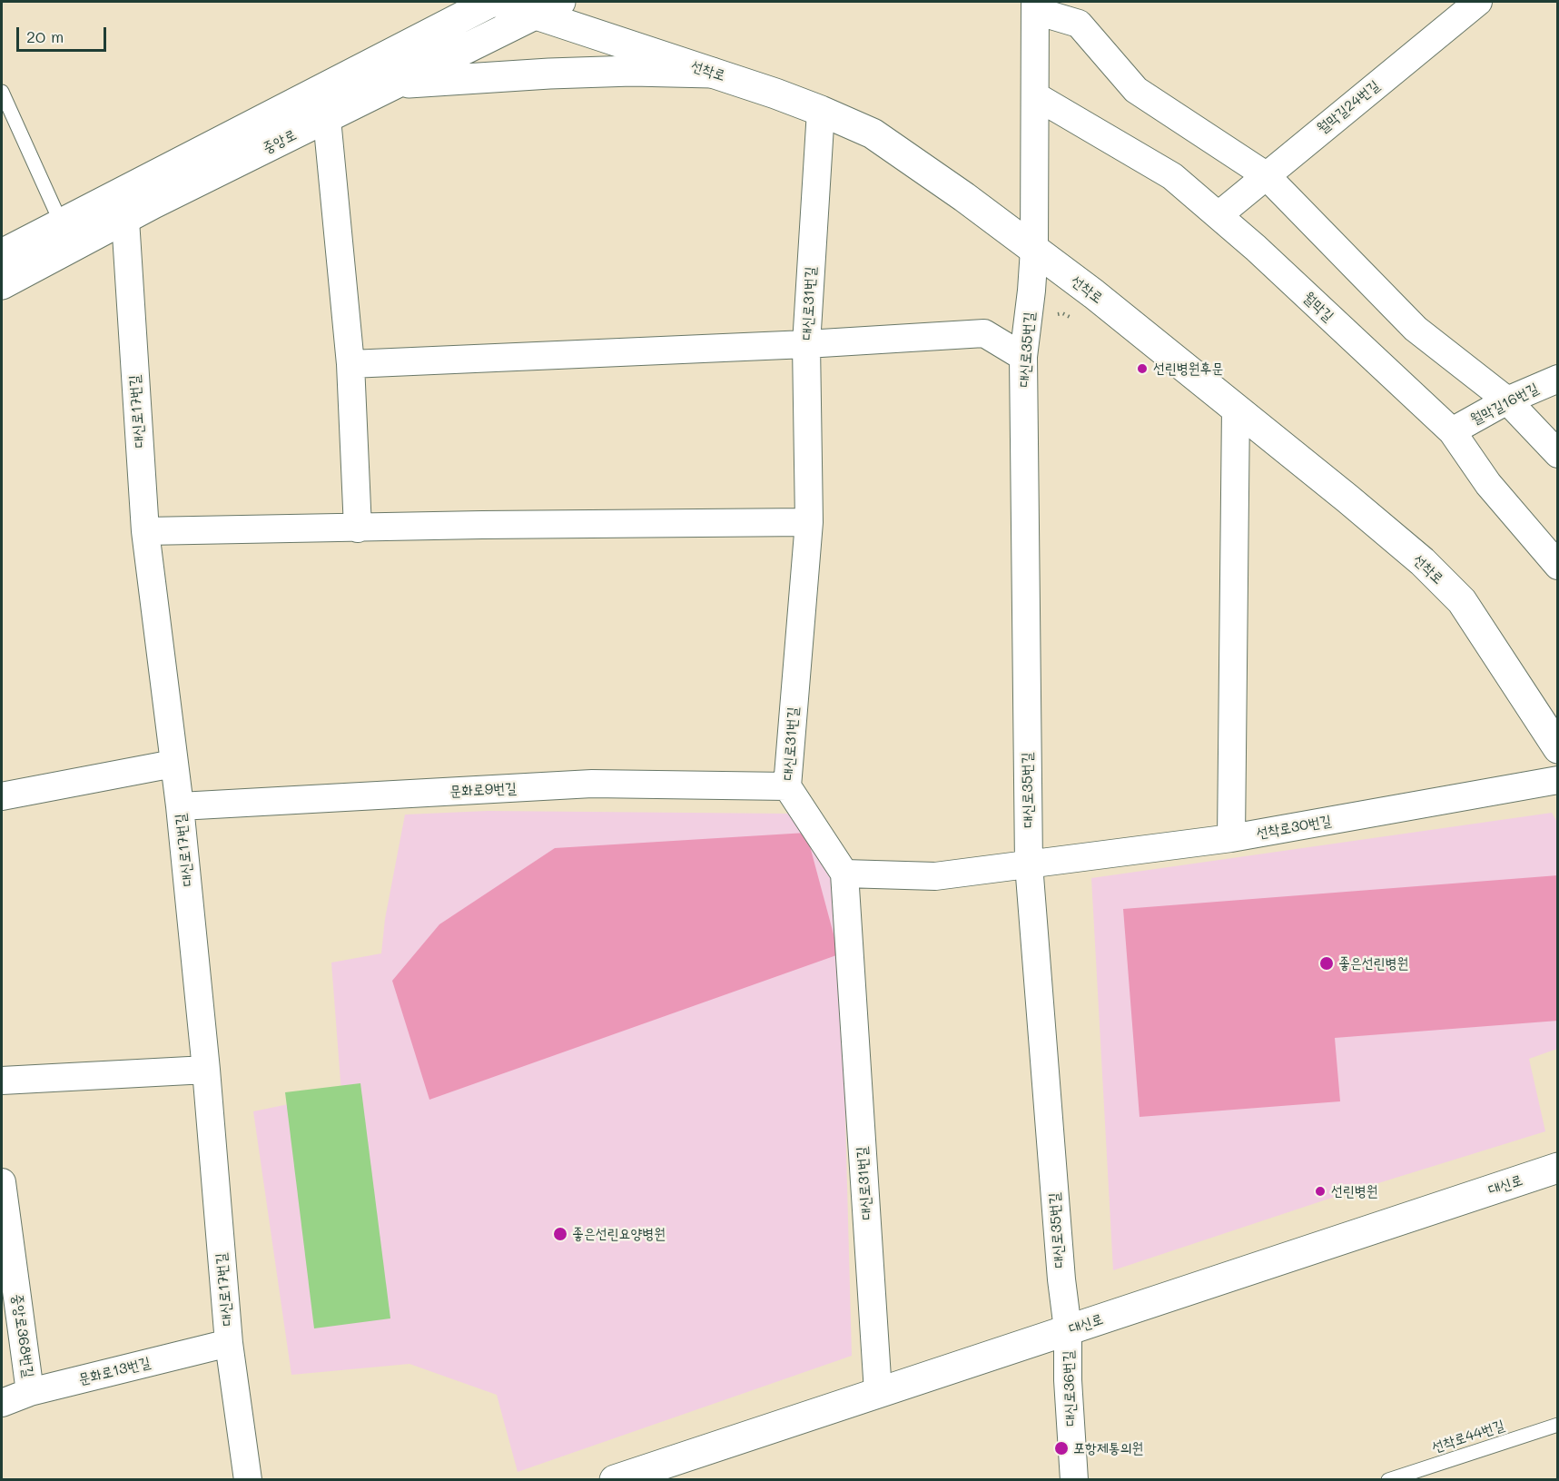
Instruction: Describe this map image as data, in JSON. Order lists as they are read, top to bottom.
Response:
{
  "streets": {
    "street": [
      "선착로",
      "월막길24번길",
      "중앙로",
      "대신로31번길",
      "월막길",
      "대신로35번길",
      "월막길16번길",
      "대신로17번길",
      "문화로9번길",
      "선착로30번길",
      "대신로",
      "중앙로368번길",
      "문화로13번길",
      "대신로36번길"
    ],
    "lane": ["선착로44번길"]
  },
  "crossings": [
    ["선착로", "중앙로"],
    ["선착로", "대신로31번길"],
    ["선착로", "대신로35번길"],
    ["월막길24번길", "월막길"],
    ["중앙로", "대신로17번길"],
    ["대신로31번길", "문화로9번길"],
    ["대신로31번길", "선착로30번길"],
    ["대신로31번길", "대신로"],
    ["월막길", "대신로35번길"],
    ["월막길", "월막길16번길"],
    ["대신로35번길", "선착로30번길"],
    ["대신로35번길", "대신로"],
    ["대신로35번길", "대신로36번길"],
    ["대신로17번길", "문화로9번길"],
    ["대신로17번길", "문화로13번길"],
    ["대신로", "대신로36번길"],
    ["중앙로368번길", "문화로13번길"]
  ],
  "places": [
    "선린병원후문",
    "좋은선린병원",
    "선린병원",
    "좋은선린요양병원",
    "포항제통의원"
  ],
  "scale_bar": "20 m"
}
